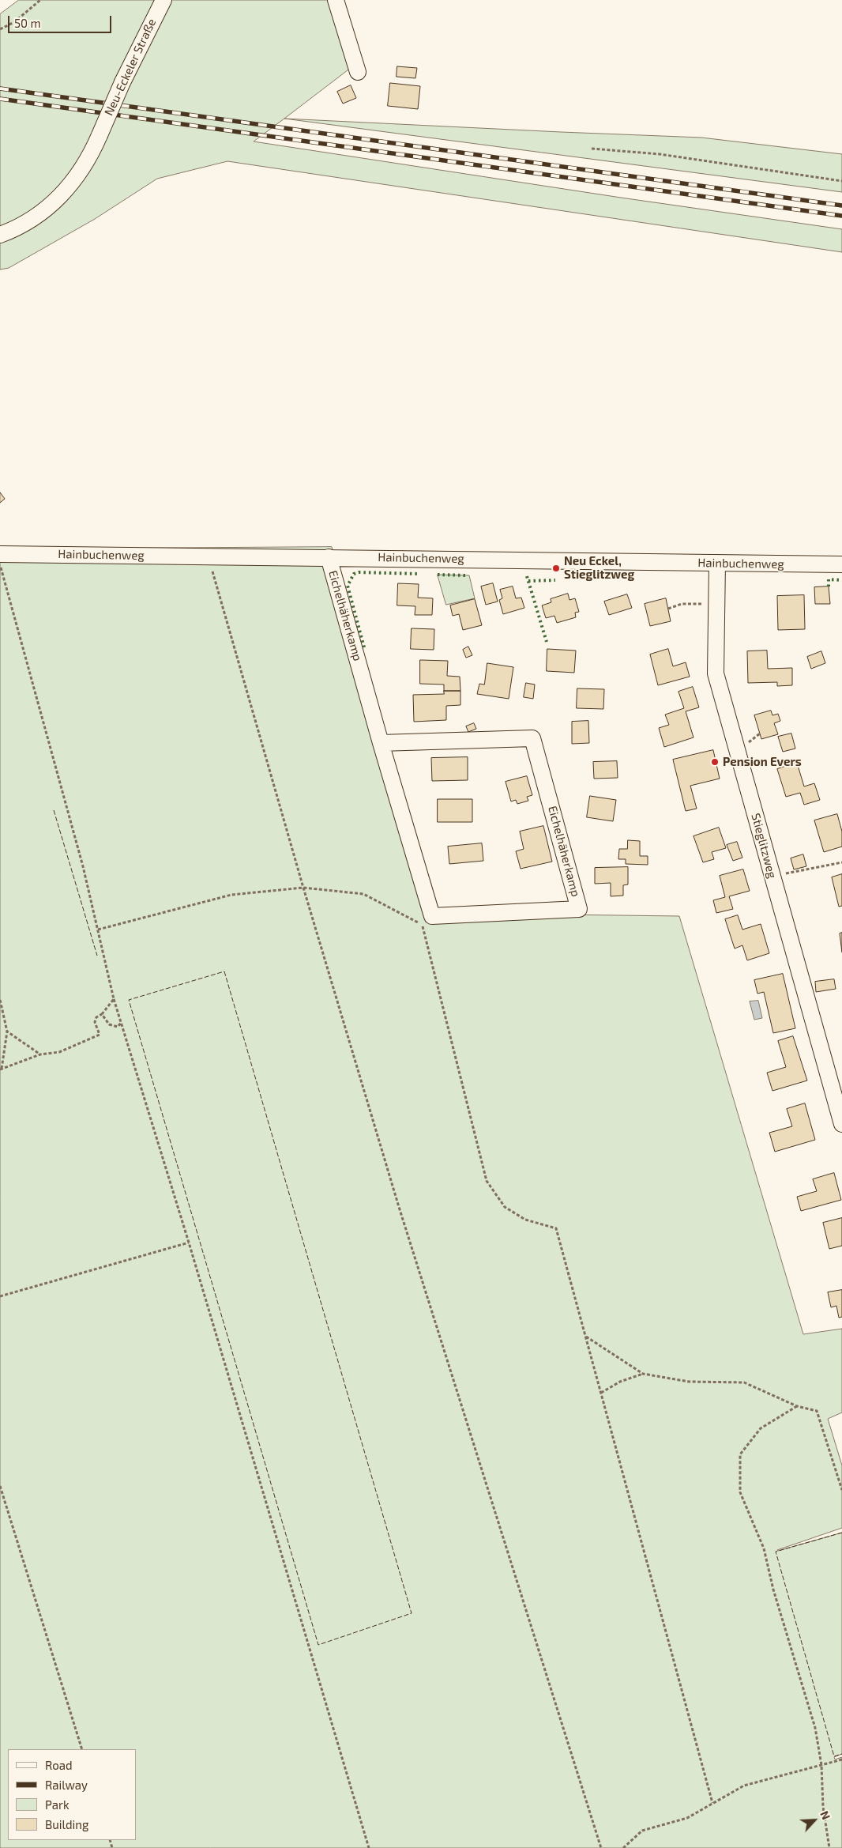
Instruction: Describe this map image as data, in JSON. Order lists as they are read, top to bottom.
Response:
{
  "streets": {
    "street": [
      "Neu-Eckeler Straße",
      "Hainbuchenweg",
      "Eichelhäherkamp",
      "Stieglitzweg"
    ]
  },
  "crossings": [
    ["Hainbuchenweg", "Eichelhäherkamp"],
    ["Hainbuchenweg", "Stieglitzweg"]
  ],
  "places": ["Neu Eckel, Stieglitzweg", "Pension Evers"],
  "legend": [
    "Road",
    "Railway",
    "Park",
    "Building"
  ],
  "scale_bar": "50 m",
  "north": "top right"
}
